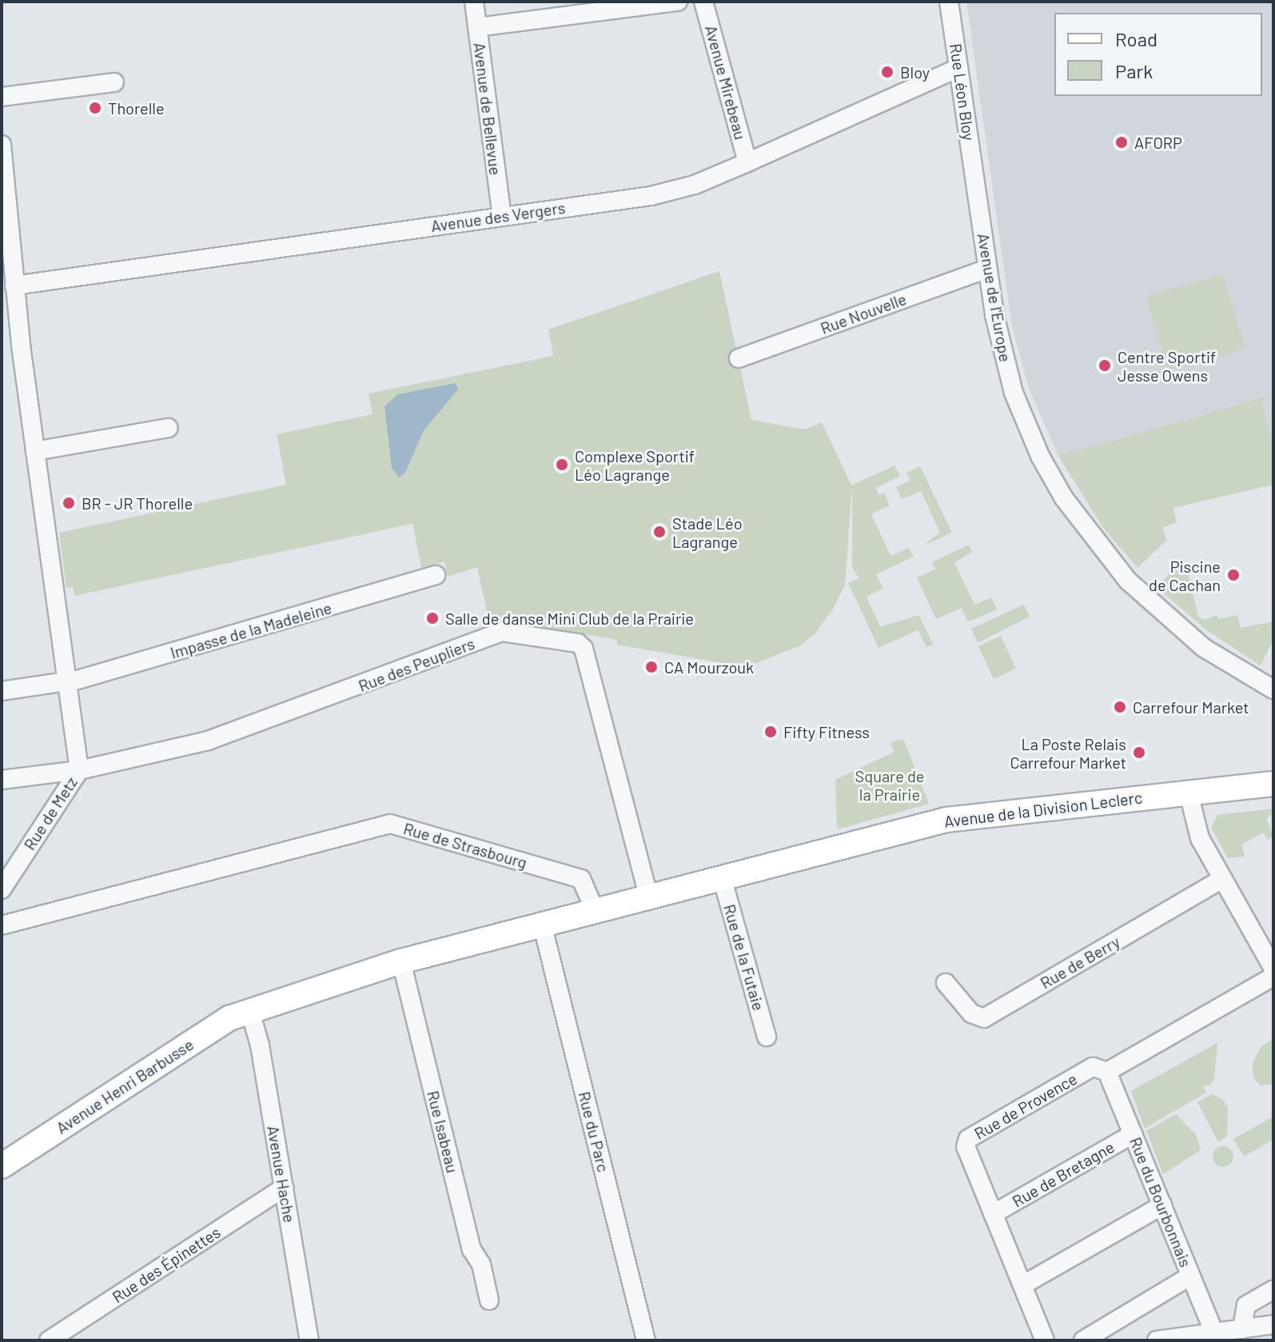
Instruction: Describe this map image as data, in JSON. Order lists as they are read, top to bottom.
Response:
{
  "streets": {
    "main road": ["Avenue de la Division Leclerc", "Avenue Henri Barbusse"],
    "street": [
      "Avenue Mirebeau",
      "Rue Léon Bloy",
      "Avenue de Bellevue",
      "Avenue des Vergers",
      "Avenue de l'Europe",
      "Rue Nouvelle",
      "Impasse de la Madeleine",
      "Rue des Peupliers",
      "Rue de Metz",
      "Rue de Strasbourg",
      "Rue de la Futaie",
      "Rue de Berry",
      "Rue de Provence",
      "Rue Isabeau",
      "Rue du Parc",
      "Avenue Hache",
      "Rue de Bretagne",
      "Rue du Bourbonnais",
      "Rue des Épinettes"
    ]
  },
  "crossings": [
    ["Avenue Mirebeau", "Avenue des Vergers"],
    ["Rue Léon Bloy", "Avenue des Vergers"],
    ["Rue Léon Bloy", "Avenue de l'Europe"],
    ["Avenue de Bellevue", "Avenue des Vergers"],
    ["Avenue de l'Europe", "Rue Nouvelle"],
    ["Rue des Peupliers", "Avenue de la Division Leclerc"],
    ["Rue des Peupliers", "Rue de Metz"],
    ["Avenue de la Division Leclerc", "Rue de Strasbourg"],
    ["Avenue de la Division Leclerc", "Rue de la Futaie"],
    ["Avenue de la Division Leclerc", "Avenue Henri Barbusse"],
    ["Avenue de la Division Leclerc", "Rue du Parc"],
    ["Avenue Henri Barbusse", "Rue Isabeau"],
    ["Avenue Henri Barbusse", "Rue du Parc"],
    ["Avenue Henri Barbusse", "Avenue Hache"],
    ["Rue de Provence", "Rue de Bretagne"],
    ["Rue de Provence", "Rue du Bourbonnais"],
    ["Avenue Hache", "Rue des Épinettes"],
    ["Rue de Bretagne", "Rue du Bourbonnais"]
  ],
  "parks": ["Square de la Prairie"],
  "places": [
    "Bloy",
    "Thorelle",
    "AFORP",
    "Centre Sportif Jesse Owens",
    "Complexe Sportif Léo Lagrange",
    "BR - JR Thorelle",
    "Stade Léo Lagrange",
    "Piscine de Cachan",
    "Salle de danse Mini Club de la Prairie",
    "CA Mourzouk",
    "Carrefour Market",
    "Fifty Fitness",
    "La Poste Relais Carrefour Market"
  ],
  "legend": ["Road", "Park"]
}
